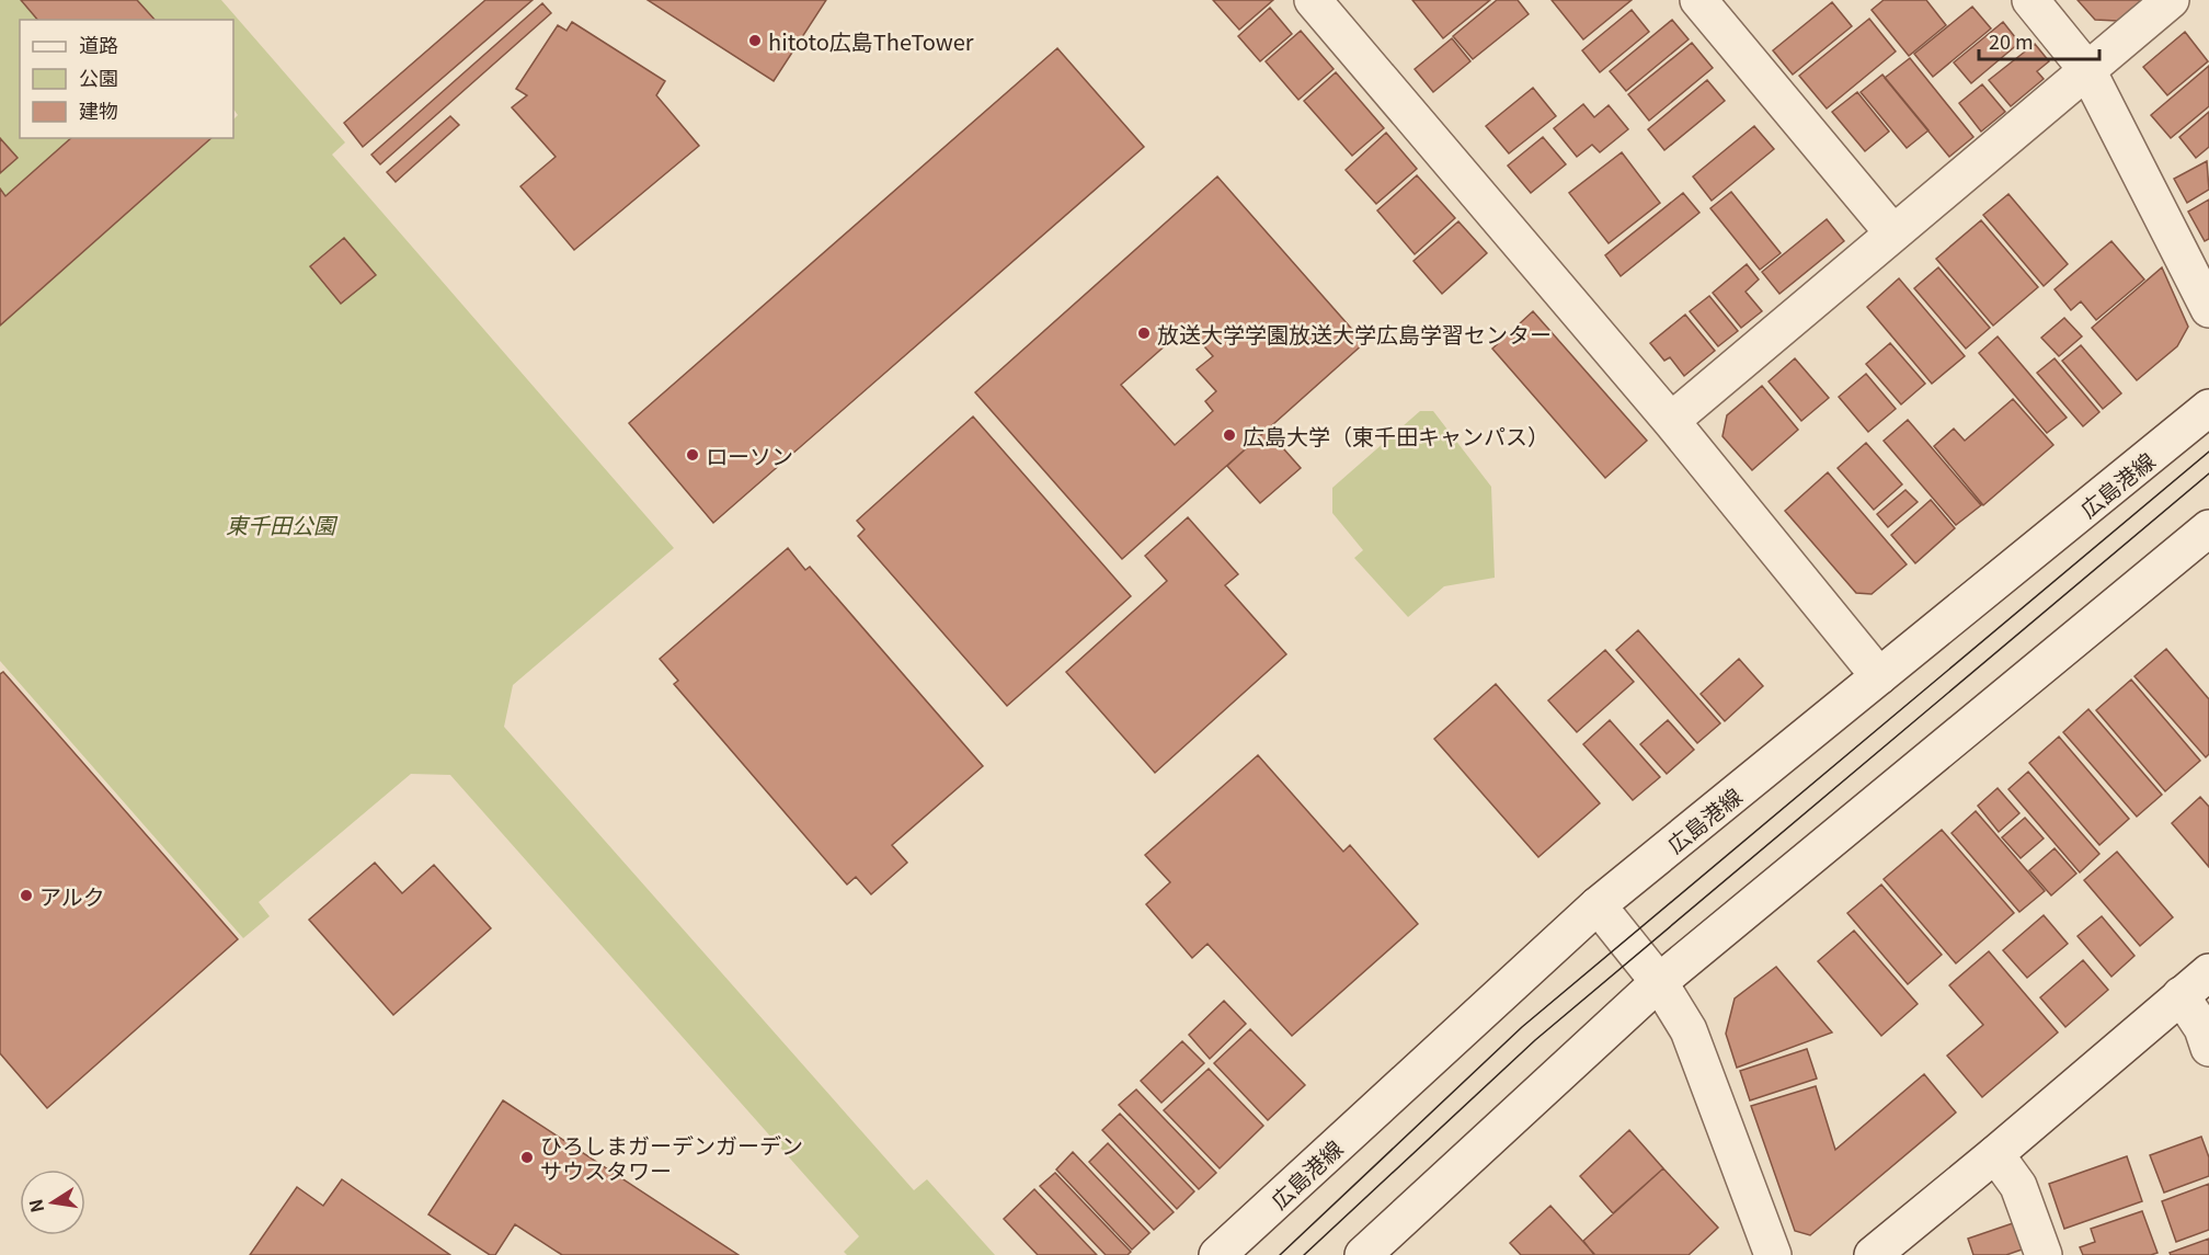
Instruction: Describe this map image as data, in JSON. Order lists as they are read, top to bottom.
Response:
{
  "streets": {
    "street": ["広島港線"]
  },
  "parks": ["東千田公園"],
  "places": [
    "hitoto広島TheTower",
    "放送大学学園放送大学広島学習センター",
    "広島大学（東千田キャンパス）",
    "ローソン",
    "アルク",
    "ひろしまガーデンガーデン サウスタワー"
  ],
  "legend": ["道路", "公園", "建物"],
  "scale_bar": "20 m",
  "north": "left"
}
